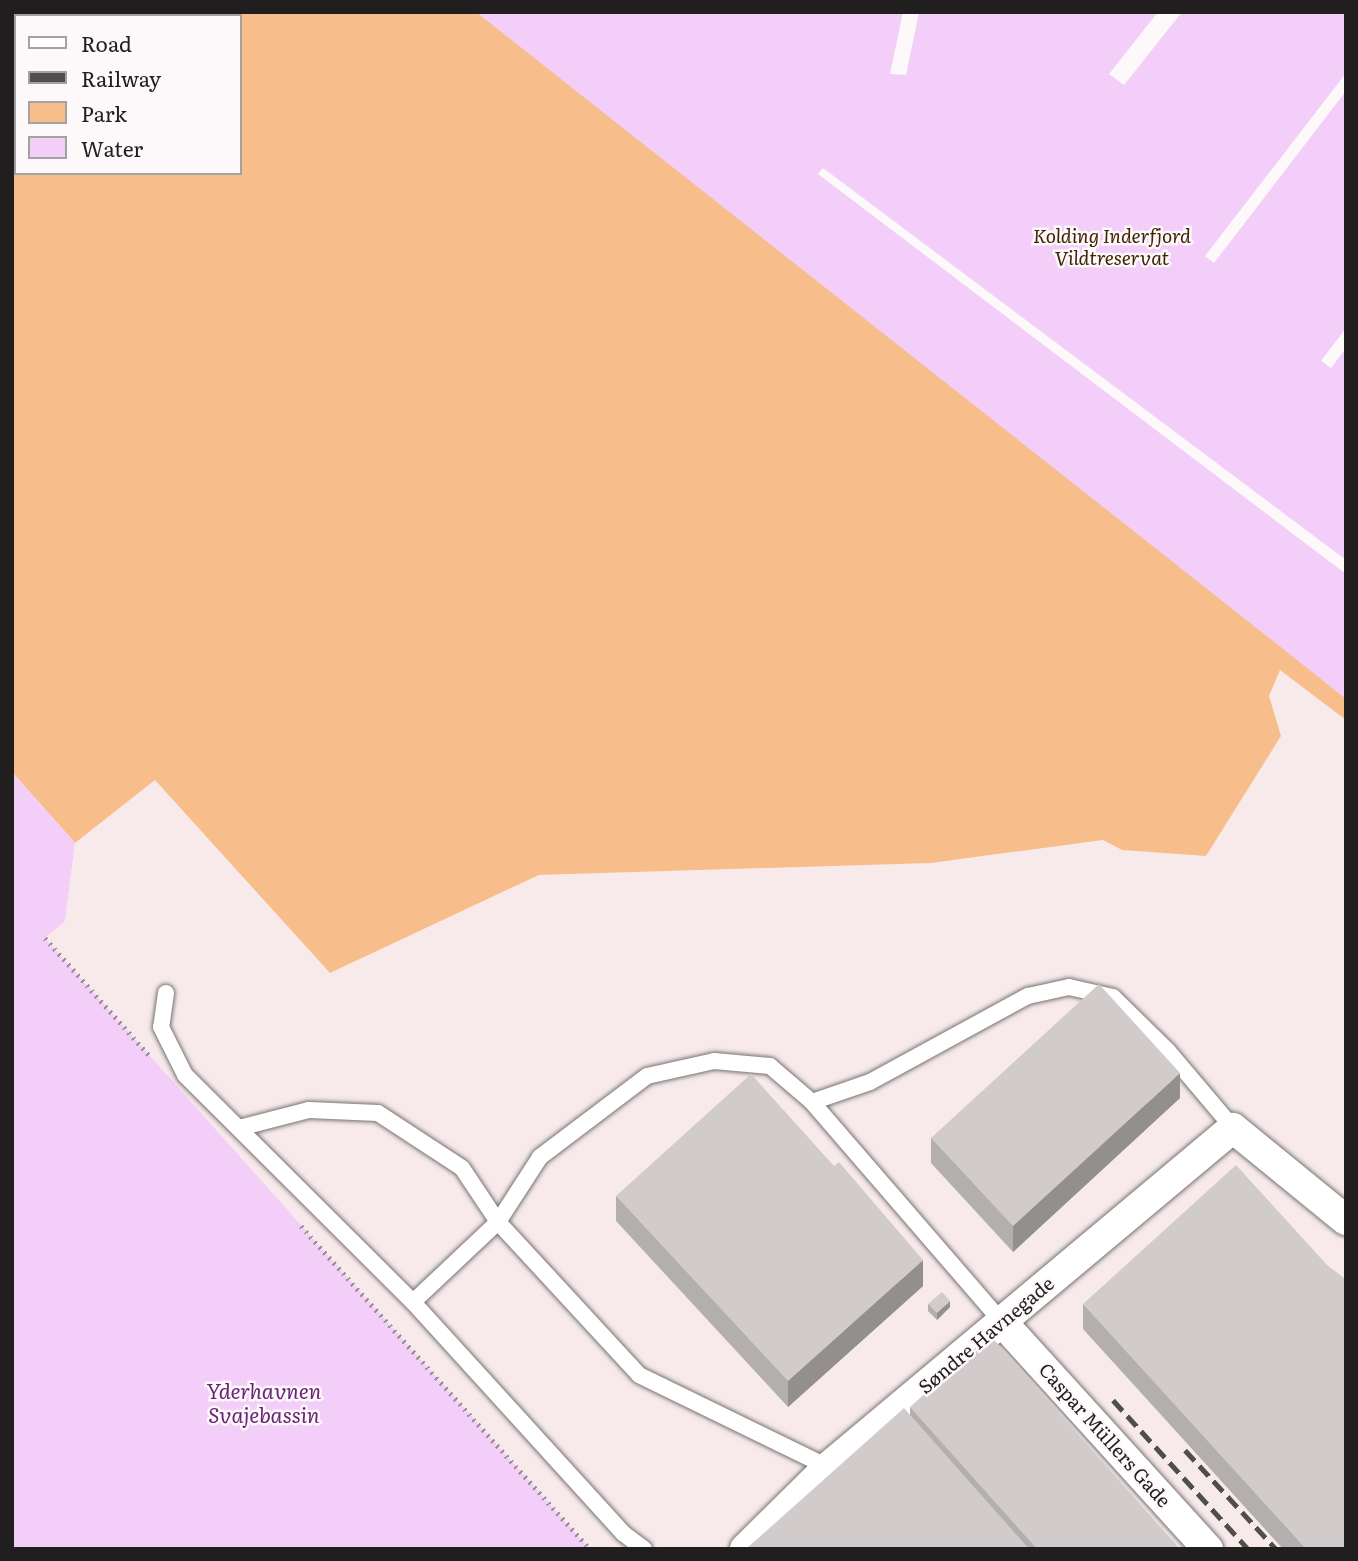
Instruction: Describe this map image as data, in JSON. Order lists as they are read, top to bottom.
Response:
{
  "streets": {
    "street": ["Søndre Havnegade", "Caspar Müllers Gade"]
  },
  "crossings": [
    ["Søndre Havnegade", "Caspar Müllers Gade"]
  ],
  "water": ["Yderhavnen Svajebassin"],
  "parks": ["Kolding Inderfjord Vildtreservat"],
  "legend": [
    "Road",
    "Railway",
    "Park",
    "Water"
  ]
}
